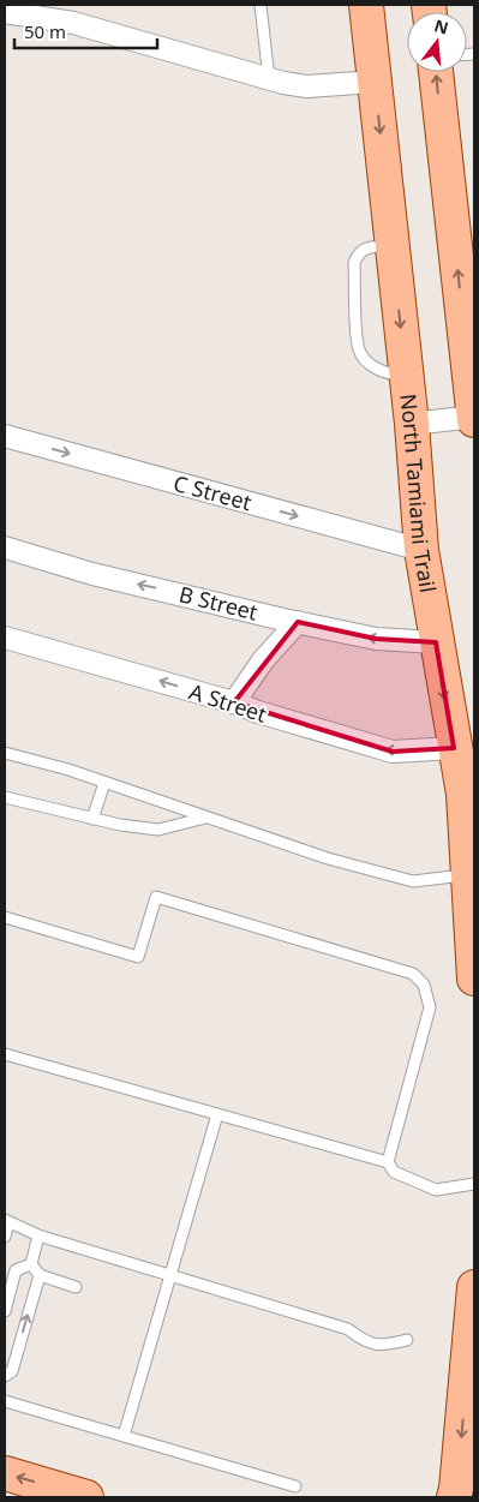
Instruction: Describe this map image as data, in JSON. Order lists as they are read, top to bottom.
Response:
{
  "streets": {
    "main road": ["North Tamiami Trail"],
    "street": ["C Street", "B Street", "A Street"]
  },
  "crossings": [
    ["C Street", "North Tamiami Trail"],
    ["North Tamiami Trail", "B Street"],
    ["North Tamiami Trail", "A Street"]
  ],
  "one_way": ["C Street", "B Street", "A Street"],
  "scale_bar": "50 m",
  "north": "top"
}
